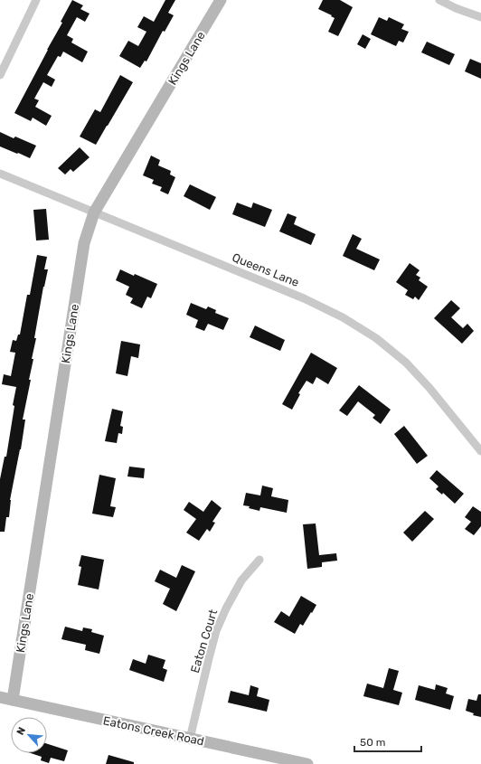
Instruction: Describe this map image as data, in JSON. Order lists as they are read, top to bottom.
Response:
{
  "streets": {
    "street": [
      "Kings Lane",
      "Queens Lane",
      "Eaton Court",
      "Eatons Creek Road"
    ]
  },
  "crossings": [
    ["Kings Lane", "Queens Lane"],
    ["Kings Lane", "Eatons Creek Road"],
    ["Eaton Court", "Eatons Creek Road"]
  ],
  "scale_bar": "50 m",
  "north": "top left"
}
